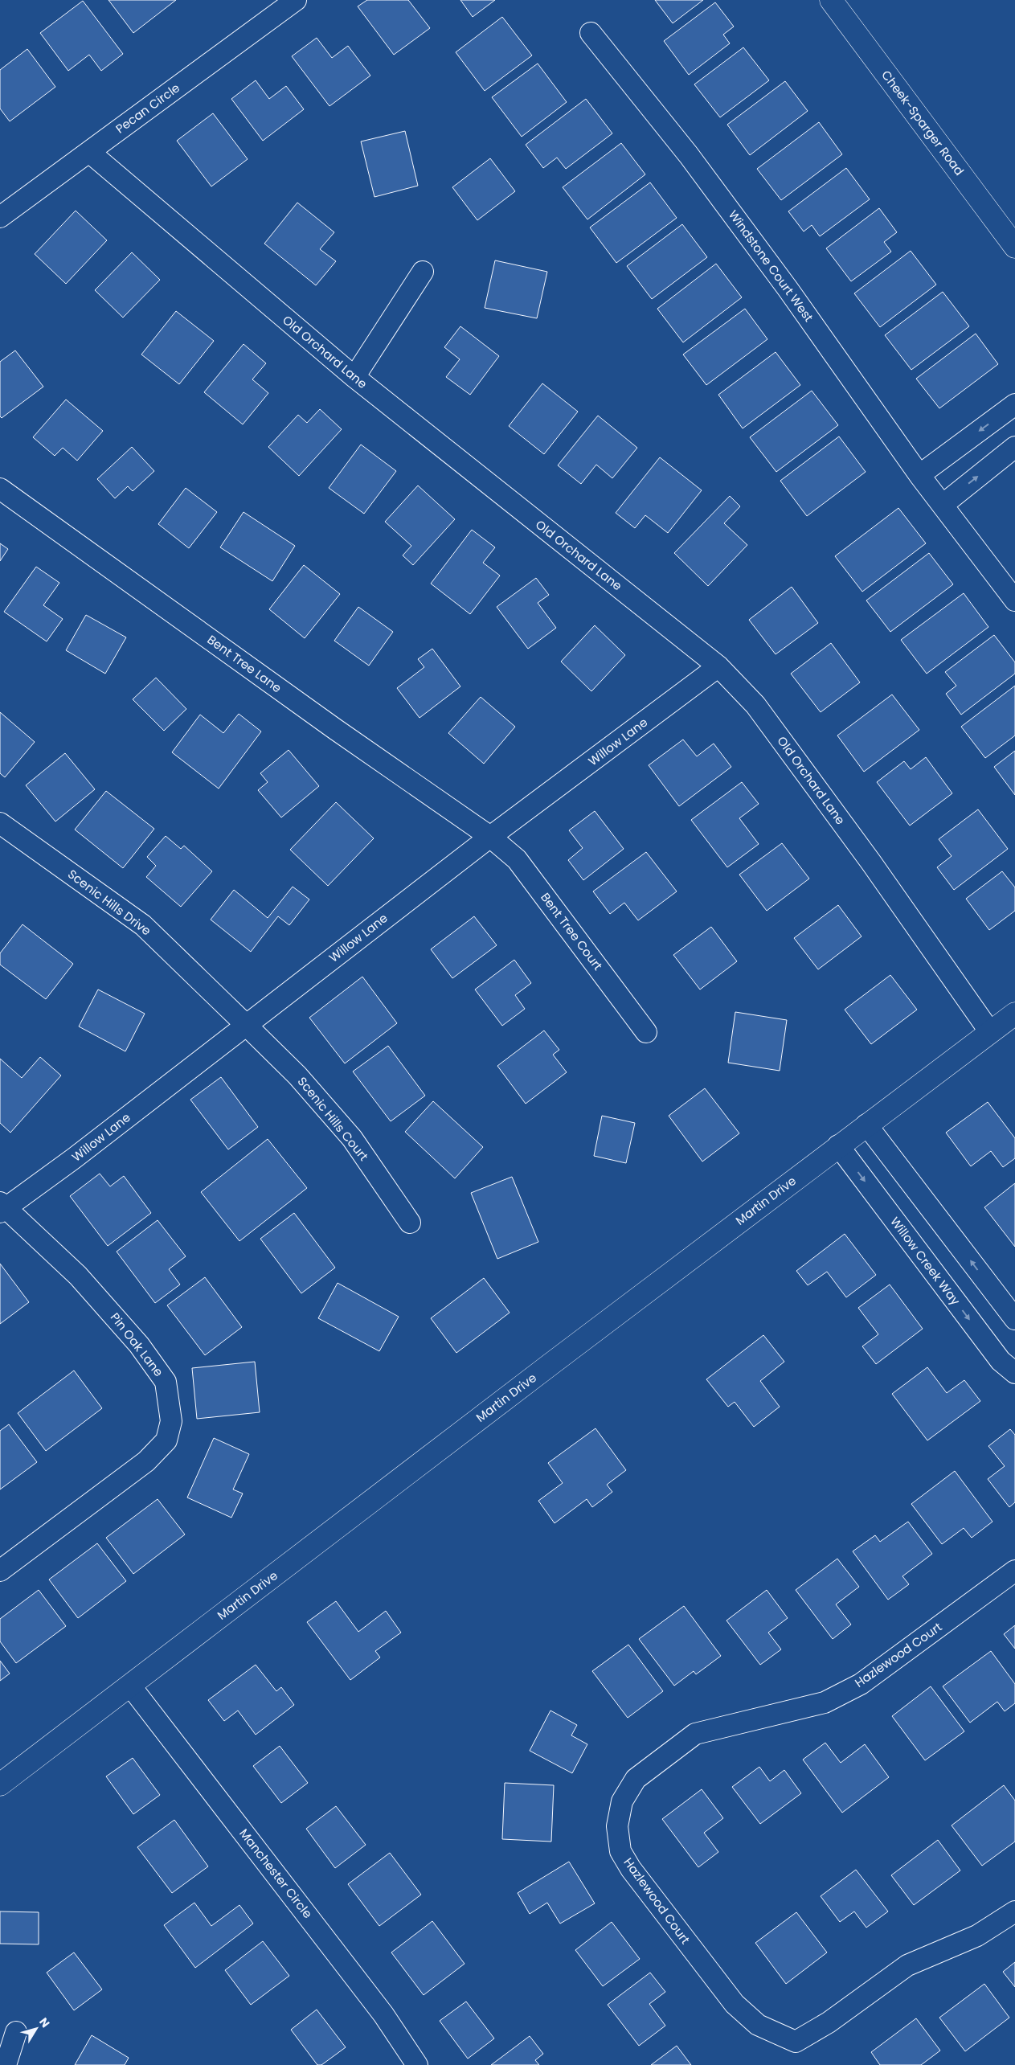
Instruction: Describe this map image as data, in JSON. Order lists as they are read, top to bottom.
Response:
{
  "streets": {
    "street": [
      "Pecan Circle",
      "Cheek-Sparger Road",
      "Windstone Court West",
      "Old Orchard Lane",
      "Bent Tree Lane",
      "Willow Lane",
      "Scenic Hills Drive",
      "Bent Tree Court",
      "Scenic Hills Court",
      "Martin Drive",
      "Willow Creek Way",
      "Pin Oak Lane",
      "Hazlewood Court",
      "Manchester Circle"
    ]
  },
  "crossings": [
    ["Pecan Circle", "Old Orchard Lane"],
    ["Old Orchard Lane", "Willow Lane"],
    ["Old Orchard Lane", "Martin Drive"],
    ["Bent Tree Lane", "Willow Lane"],
    ["Bent Tree Lane", "Bent Tree Court"],
    ["Willow Lane", "Scenic Hills Drive"],
    ["Willow Lane", "Bent Tree Court"],
    ["Willow Lane", "Scenic Hills Court"],
    ["Willow Lane", "Pin Oak Lane"],
    ["Scenic Hills Drive", "Scenic Hills Court"],
    ["Martin Drive", "Willow Creek Way"],
    ["Martin Drive", "Manchester Circle"]
  ],
  "north": "top right"
}
